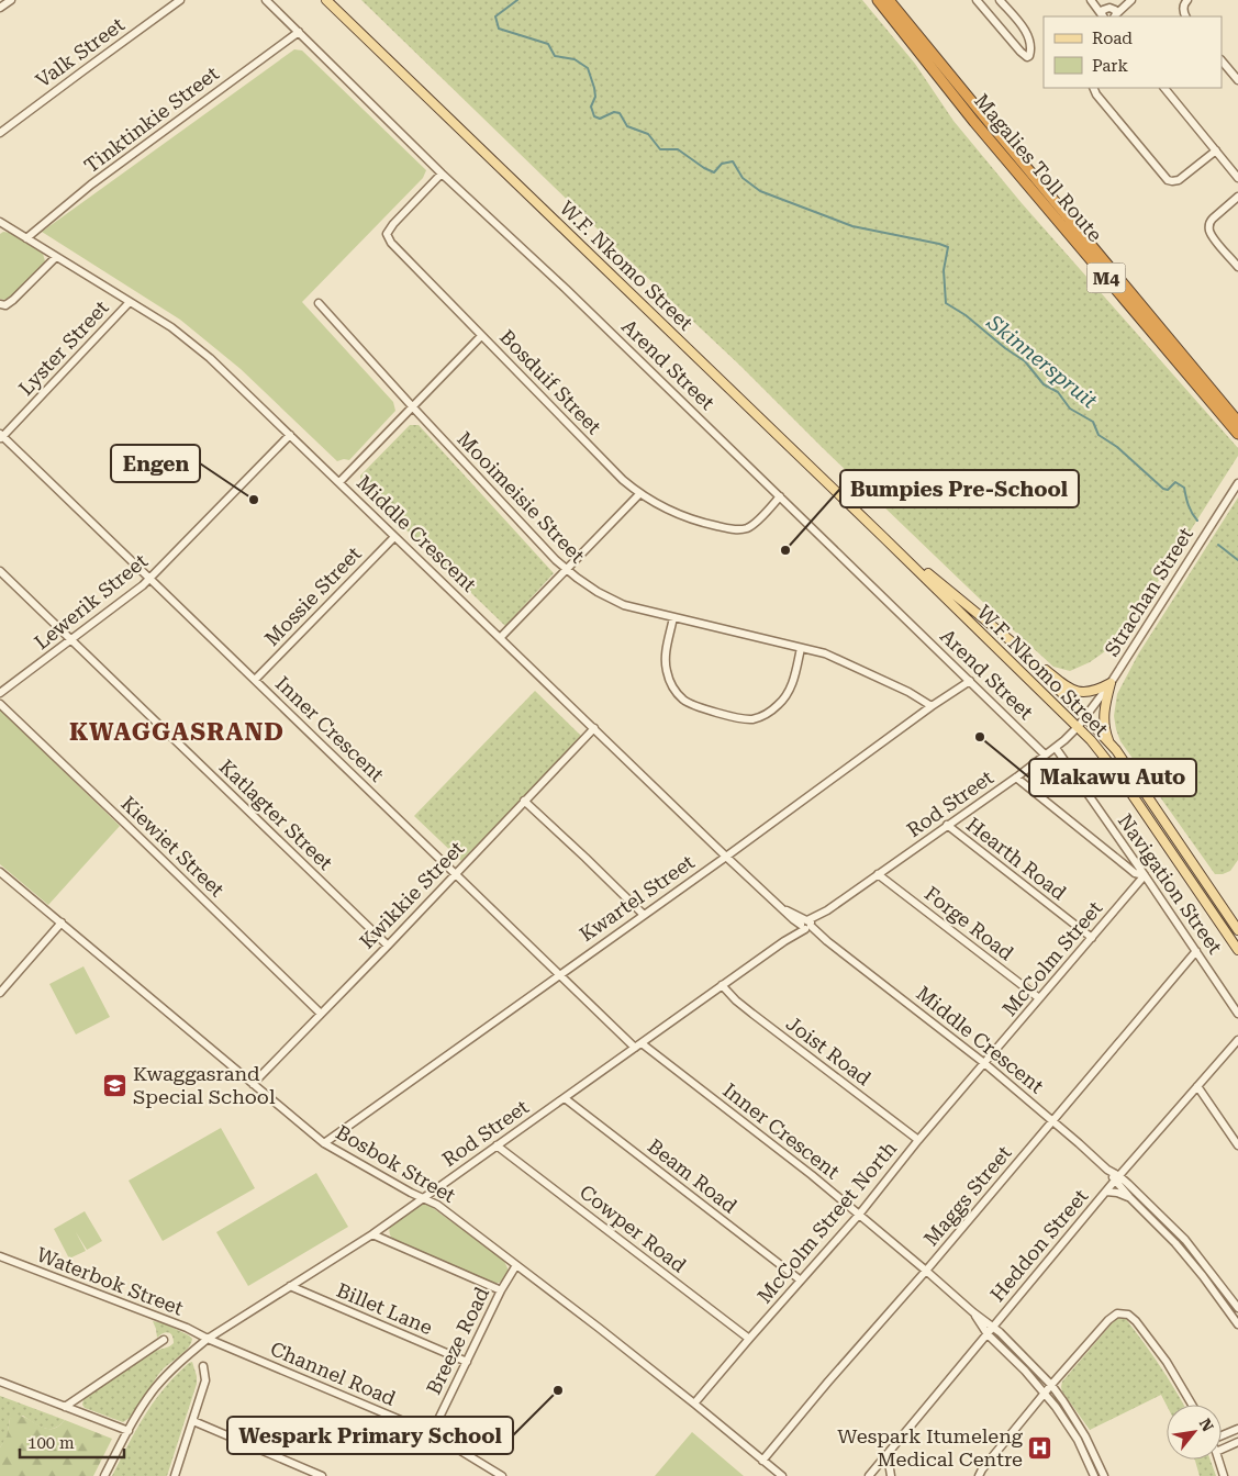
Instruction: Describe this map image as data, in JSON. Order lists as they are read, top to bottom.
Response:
{
  "streets": {
    "highway": ["Magalies Toll Route", "M4"],
    "main road": ["W.F. Nkomo Street"],
    "street": [
      "Valk Street",
      "Tinktinkie Street",
      "Lyster Street",
      "Arend Street",
      "Bosduif Street",
      "Mooimeisie Street",
      "Middle Crescent",
      "Strachan Street",
      "Mossie Street",
      "Lewerik Street",
      "Inner Crescent",
      "Rod Street",
      "Katlagter Street",
      "Kiewiet Street",
      "Hearth Road",
      "Navigation Street",
      "Kwikkie Street",
      "Kwartel Street",
      "Forge Road",
      "McColm Street",
      "Joist Road",
      "Bosbok Street",
      "Beam Road",
      "Maggs Street",
      "McColm Street North",
      "Cowper Road",
      "Heddon Street",
      "Waterbok Street",
      "Billet Lane",
      "Breeze Road",
      "Channel Road"
    ]
  },
  "crossings": [
    ["Tinktinkie Street", "Arend Street"],
    ["Tinktinkie Street", "Middle Crescent"],
    ["W.F. Nkomo Street", "Strachan Street"],
    ["W.F. Nkomo Street", "Rod Street"],
    ["Lyster Street", "Middle Crescent"],
    ["Lyster Street", "Inner Crescent"],
    ["Arend Street", "Bosduif Street"],
    ["Arend Street", "Rod Street"],
    ["Arend Street", "Kwartel Street"],
    ["Mooimeisie Street", "Kwartel Street"],
    ["Middle Crescent", "Mossie Street"],
    ["Middle Crescent", "Lewerik Street"],
    ["Middle Crescent", "Rod Street"],
    ["Middle Crescent", "Kwikkie Street"],
    ["Middle Crescent", "Kwartel Street"],
    ["Middle Crescent", "McColm Street"],
    ["Middle Crescent", "Maggs Street"],
    ["Middle Crescent", "McColm Street North"],
    ["Middle Crescent", "Heddon Street"],
    ["Strachan Street", "Rod Street"],
    ["Mossie Street", "Inner Crescent"],
    ["Lewerik Street", "Inner Crescent"],
    ["Lewerik Street", "Katlagter Street"],
    ["Inner Crescent", "Rod Street"],
    ["Inner Crescent", "Kwikkie Street"],
    ["Inner Crescent", "Kwartel Street"],
    ["Inner Crescent", "Maggs Street"],
    ["Inner Crescent", "McColm Street North"],
    ["Inner Crescent", "Heddon Street"],
    ["Rod Street", "Hearth Road"],
    ["Rod Street", "Navigation Street"],
    ["Rod Street", "Forge Road"],
    ["Rod Street", "Joist Road"],
    ["Rod Street", "Bosbok Street"],
    ["Rod Street", "Beam Road"],
    ["Rod Street", "Cowper Road"],
    ["Rod Street", "Waterbok Street"],
    ["Rod Street", "Billet Lane"],
    ["Rod Street", "Channel Road"],
    ["Katlagter Street", "Kwikkie Street"],
    ["Kiewiet Street", "Kwikkie Street"],
    ["Hearth Road", "McColm Street"],
    ["Navigation Street", "McColm Street"],
    ["Navigation Street", "Maggs Street"],
    ["Kwikkie Street", "Bosbok Street"],
    ["Kwartel Street", "Bosbok Street"],
    ["Forge Road", "McColm Street"],
    ["McColm Street", "McColm Street North"],
    ["Joist Road", "McColm Street North"],
    ["Bosbok Street", "Maggs Street"],
    ["Bosbok Street", "McColm Street North"],
    ["Bosbok Street", "Breeze Road"],
    ["Beam Road", "McColm Street North"],
    ["McColm Street North", "Cowper Road"],
    ["Waterbok Street", "Channel Road"],
    ["Billet Lane", "Breeze Road"],
    ["Breeze Road", "Channel Road"]
  ],
  "districts": ["KWAGGASRAND"],
  "water": ["Skinnerspruit"],
  "places": {
    "other": [
      "Engen",
      "Bumpies Pre-School",
      "Makawu Auto",
      "Wespark Primary School"
    ],
    "school or university": ["Kwaggasrand Special School"],
    "hospital": ["Wespark Itumeleng Medical Centre"]
  },
  "legend": ["Road", "Park"],
  "scale_bar": "100 m",
  "north": "top right"
}
